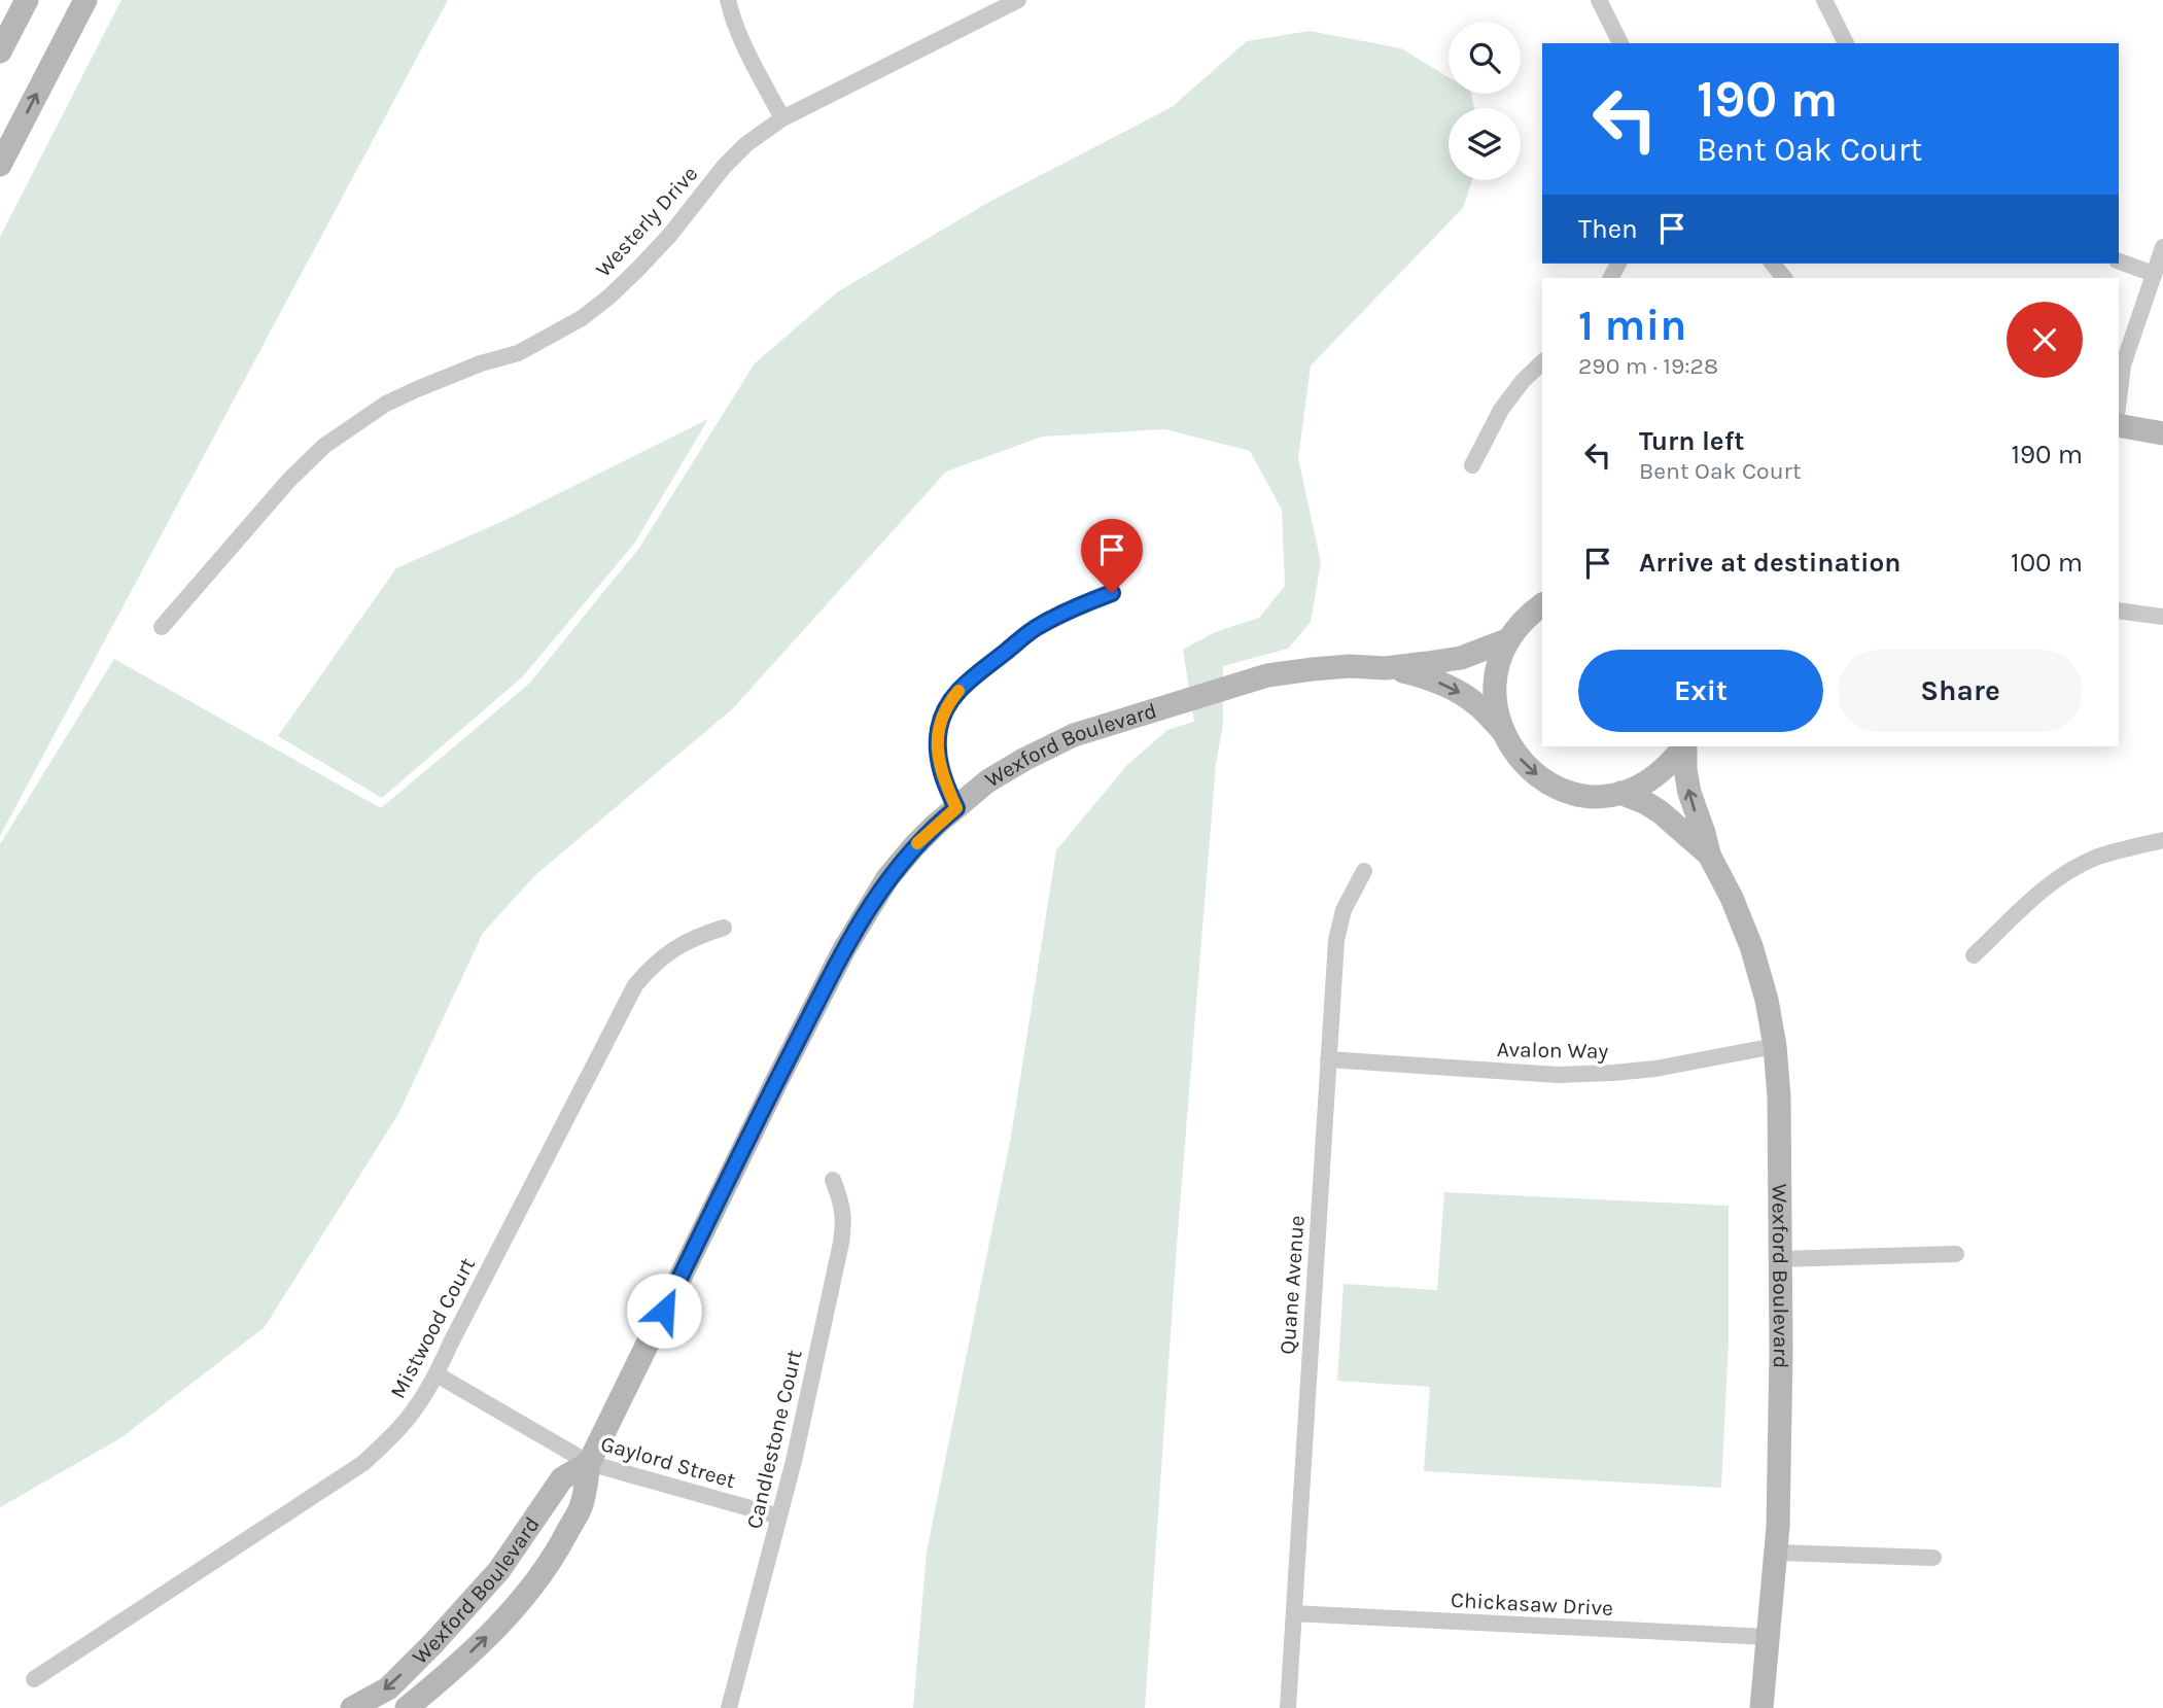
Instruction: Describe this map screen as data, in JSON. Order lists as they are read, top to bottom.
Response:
{
  "streets": {
    "street": [
      "Westerly Drive",
      "Wexford Boulevard",
      "Avalon Way",
      "Quane Avenue",
      "Mistwood Court",
      "Candlestone Court",
      "Gaylord Street",
      "Chickasaw Drive"
    ]
  },
  "crossings": [
    ["Wexford Boulevard", "Avalon Way"],
    ["Wexford Boulevard", "Gaylord Street"],
    ["Wexford Boulevard", "Chickasaw Drive"],
    ["Avalon Way", "Quane Avenue"],
    ["Quane Avenue", "Chickasaw Drive"],
    ["Mistwood Court", "Gaylord Street"],
    ["Candlestone Court", "Gaylord Street"]
  ],
  "page": {
    "turn": ["190 m", "Bent Oak Court"],
    "then": "Then",
    "heading": ["1 min", "290 m · 19:28"],
    "list": [
      {
        "name": "Turn left",
        "note": "Bent Oak Court",
        "value": "190 m"
      },
      {
        "name": "Arrive at destination",
        "value": "100 m"
      }
    ],
    "buttons": ["Exit", "Share"]
  }
}
